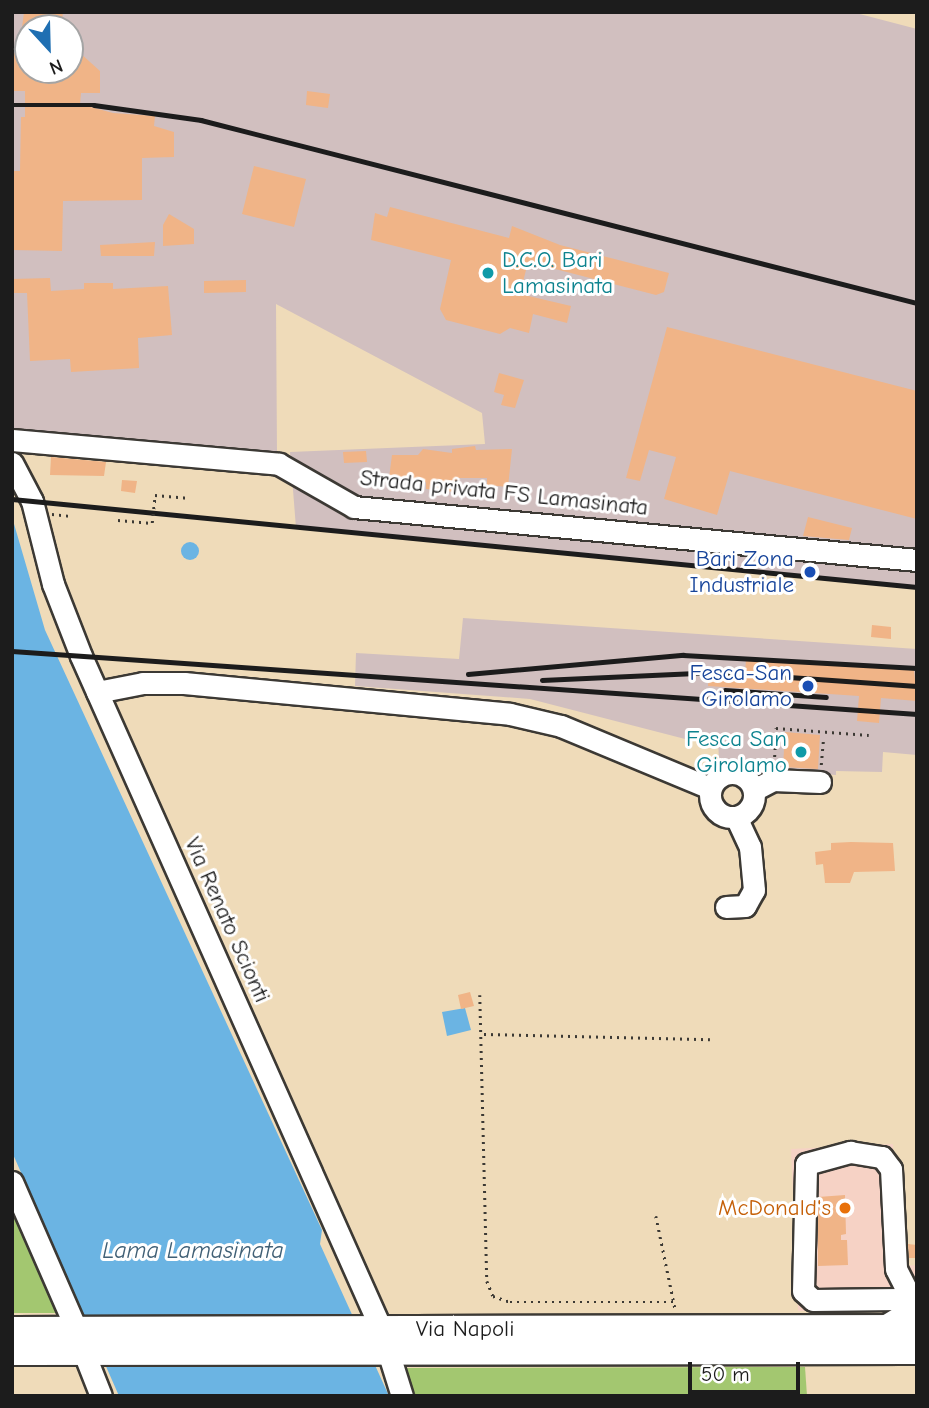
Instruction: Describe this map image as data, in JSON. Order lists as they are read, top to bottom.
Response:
{
  "streets": {
    "main road": ["Via Napoli"],
    "street": ["Strada privata FS Lamasinata", "Via Renato Scionti"]
  },
  "crossings": [
    ["Via Renato Scionti", "Via Napoli"]
  ],
  "water": ["Lama Lamasinata"],
  "places": [
    "D.C.O. Bari Lamasinata",
    "Bari Zona Industriale",
    "Fesca-San Girolamo",
    "Fesca San Girolamo",
    "McDonald's"
  ],
  "scale_bar": "50 m",
  "north": "bottom"
}
